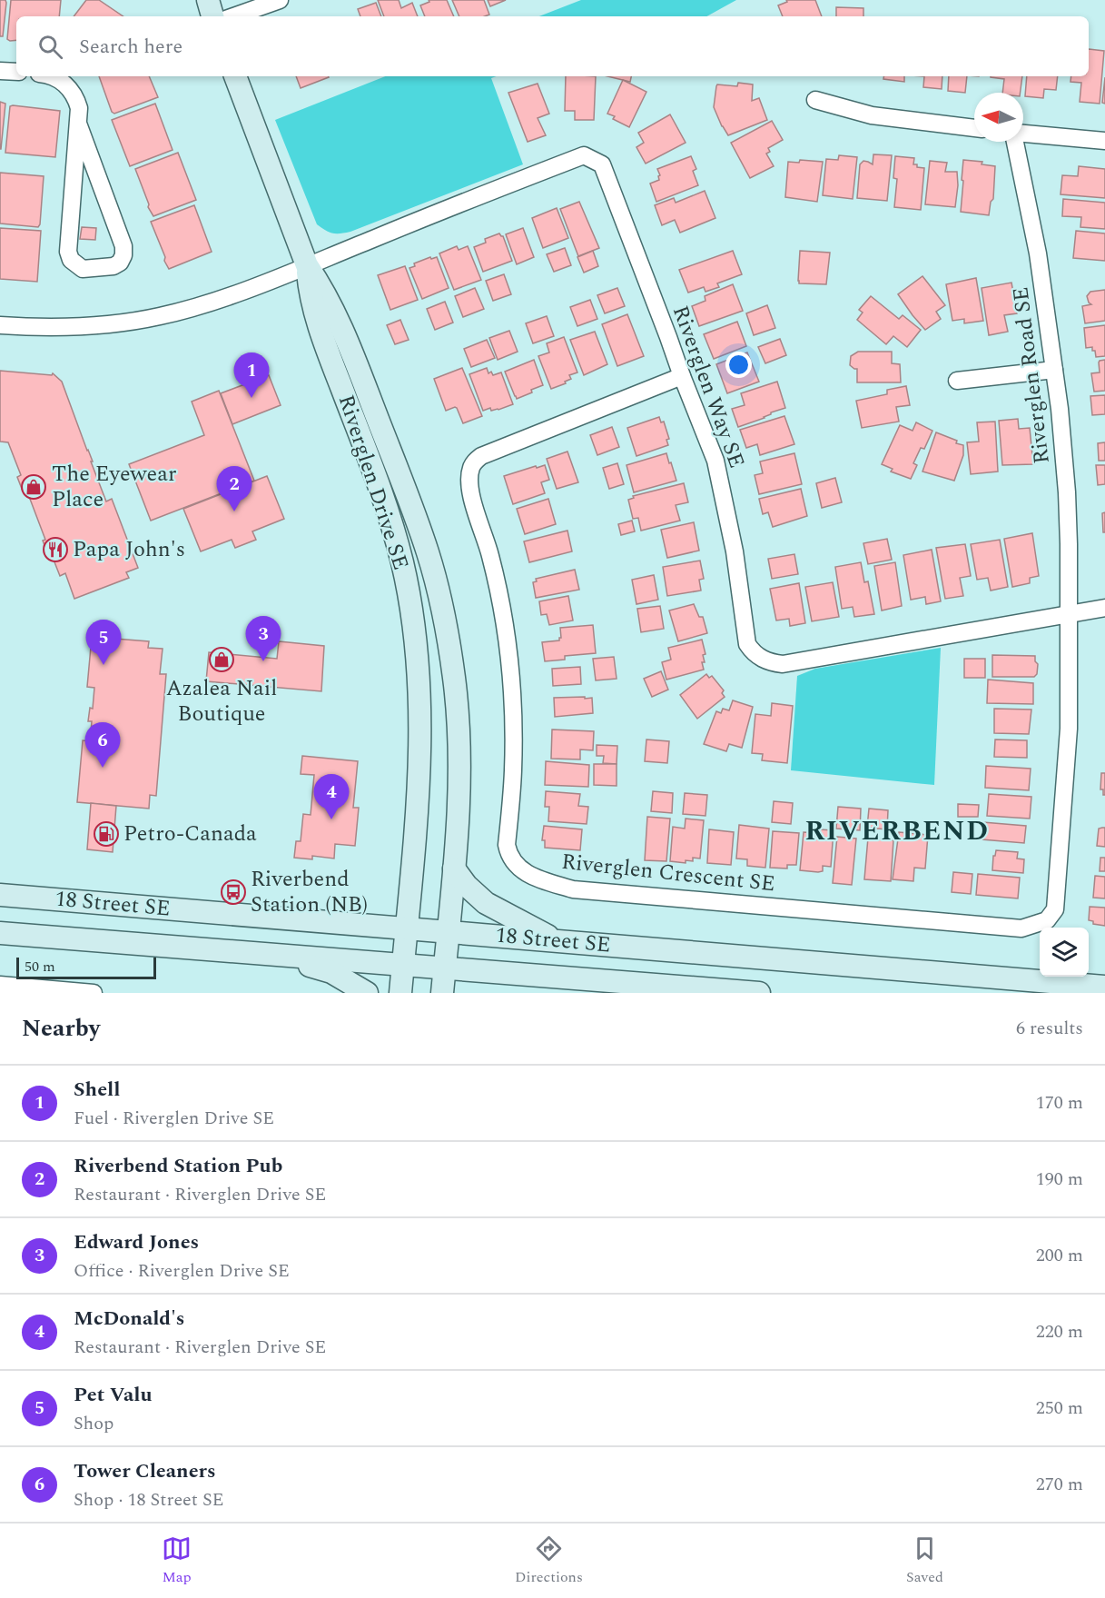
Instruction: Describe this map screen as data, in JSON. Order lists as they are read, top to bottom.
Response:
{
  "streets": {
    "main road": ["Riverglen Drive SE", "18 Street SE"],
    "street": ["Riverglen Road SE", "Riverglen Way SE", "Riverglen Crescent SE"]
  },
  "crossings": [
    ["Riverglen Road SE", "Riverglen Way SE"],
    ["Riverglen Road SE", "Riverglen Crescent SE"],
    ["Riverglen Way SE", "Riverglen Drive SE"],
    ["Riverglen Way SE", "Riverglen Crescent SE"],
    ["Riverglen Drive SE", "18 Street SE"]
  ],
  "districts": ["RIVERBEND"],
  "places": {
    "shop": ["The Eyewear Place", "Azalea Nail Boutique"],
    "restaurant": ["Papa John's"],
    "fuel station": ["Petro-Canada"],
    "bus stop": ["Riverbend Station (NB)"]
  },
  "scale_bar": "50 m",
  "north": "left",
  "page": {
    "search": "Search here",
    "pins": [
      "1",
      "2",
      "3",
      "5",
      "6",
      "4"
    ],
    "scale": "50 m",
    "heading": ["Nearby", "6 results"],
    "list": [
      {
        "mark": "1",
        "name": "Shell",
        "note": "Fuel · Riverglen Drive SE",
        "value": "170 m"
      },
      {
        "mark": "2",
        "name": "Riverbend Station Pub",
        "note": "Restaurant · Riverglen Drive SE",
        "value": "190 m"
      },
      {
        "mark": "3",
        "name": "Edward Jones",
        "note": "Office · Riverglen Drive SE",
        "value": "200 m"
      },
      {
        "mark": "4",
        "name": "McDonald's",
        "note": "Restaurant · Riverglen Drive SE",
        "value": "220 m"
      },
      {
        "mark": "5",
        "name": "Pet Valu",
        "note": "Shop",
        "value": "250 m"
      },
      {
        "mark": "6",
        "name": "Tower Cleaners",
        "note": "Shop · 18 Street SE",
        "value": "270 m"
      }
    ],
    "nav": ["Map", "Directions", "Saved"]
  }
}
